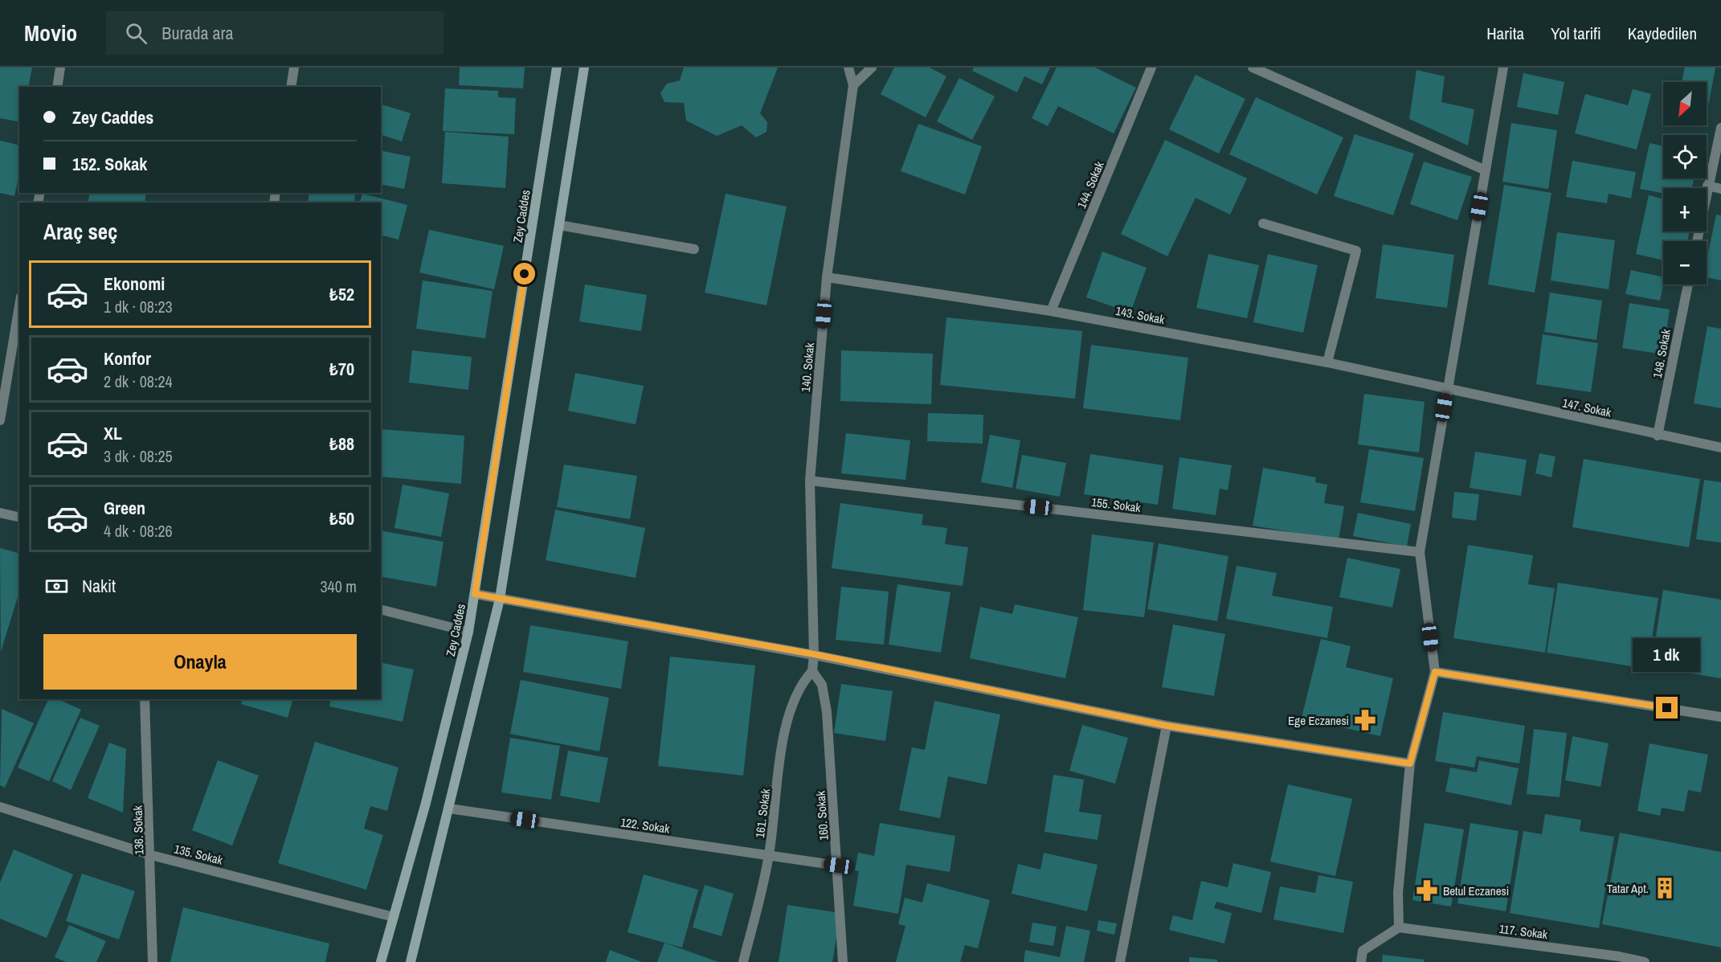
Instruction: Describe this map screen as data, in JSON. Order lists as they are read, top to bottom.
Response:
{
  "streets": {
    "main road": ["Zey Caddes"],
    "street": [
      "144. Sokak",
      "143. Sokak",
      "148. Sokak",
      "140. Sokak",
      "147. Sokak",
      "155. Sokak",
      "161. Sokak",
      "160. Sokak",
      "122. Sokak",
      "136. Sokak",
      "135. Sokak",
      "117. Sokak"
    ]
  },
  "crossings": [
    ["144. Sokak", "143. Sokak"],
    ["Zey Caddes", "135. Sokak"],
    ["143. Sokak", "140. Sokak"],
    ["143. Sokak", "147. Sokak"],
    ["148. Sokak", "147. Sokak"],
    ["140. Sokak", "155. Sokak"],
    ["140. Sokak", "161. Sokak"],
    ["140. Sokak", "160. Sokak"],
    ["161. Sokak", "160. Sokak"],
    ["161. Sokak", "122. Sokak"],
    ["160. Sokak", "122. Sokak"],
    ["136. Sokak", "135. Sokak"]
  ],
  "places": {
    "pharmacy": ["Ege Eczanesi", "Betul Eczanesi"],
    "building": ["Tatar Apt."]
  },
  "north": "bottom left",
  "page": {
    "header": "Movio",
    "search": "Burada ara",
    "nav": ["Harita", "Yol tarifi", "Kaydedilen"],
    "map_buttons": ["+", "−"],
    "banner": ["Zey Caddes", "152. Sokak"],
    "heading": "Araç seç",
    "list": [
      {
        "name": "Ekonomi",
        "note": "1 dk · 08:23",
        "value": "₺52"
      },
      {
        "name": "Konfor",
        "note": "2 dk · 08:24",
        "value": "₺70"
      },
      {
        "name": "XL",
        "note": "3 dk · 08:25",
        "value": "₺88"
      },
      {
        "name": "Green",
        "note": "4 dk · 08:26",
        "value": "₺50"
      }
    ],
    "pay": ["Nakit", "340 m"],
    "buttons": "Onayla",
    "bubble": "1 dk"
  }
}
